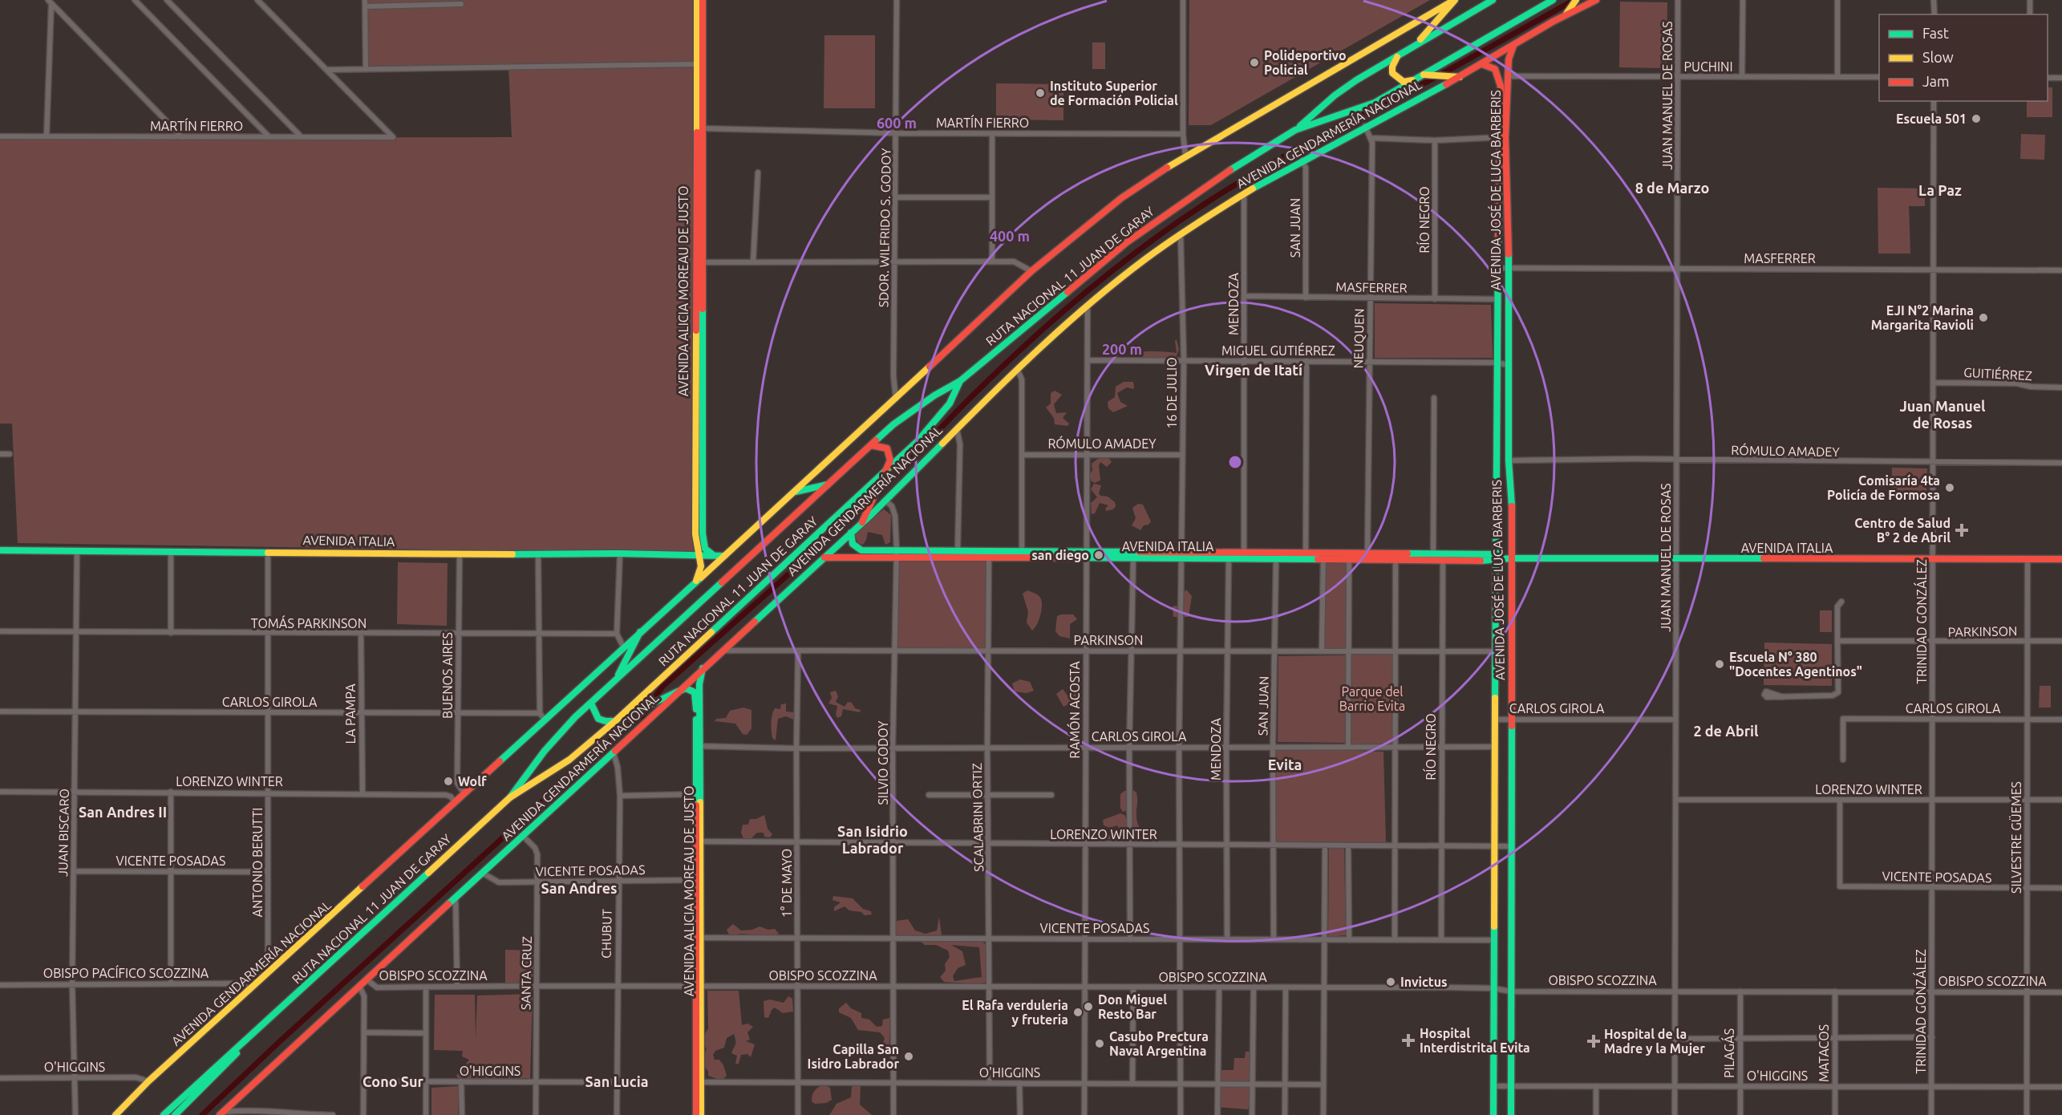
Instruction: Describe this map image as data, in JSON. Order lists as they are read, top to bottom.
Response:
{
  "streets": {
    "main road": [
      "AVENIDA GENDARMERÍA NACIONAL",
      "AVENIDA JOSÉ DE LUCA BARBERIS",
      "RUTA NACIONAL 11 JUAN DE GARAY",
      "AVENIDA ALICIA MOREAU DE JUSTO",
      "AVENIDA ITALIA"
    ],
    "street": [
      "PUCHINI",
      "JUAN MANUEL DE ROSAS",
      "MARTÍN FIERRO",
      "RÍO NEGRO",
      "SDOR. WILFRIDO S. GODOY",
      "SAN JUAN",
      "MASFERRER",
      "MENDOZA",
      "NEUQUEN",
      "MIGUEL GUTIÉRREZ",
      "GUITIÉRREZ",
      "16 DE JULIO",
      "RÓMULO AMADEY",
      "TRINIDAD GONZÁLEZ",
      "TOMÁS PARKINSON",
      "PARKINSON",
      "BUENOS AIRES",
      "CARLOS GIROLA",
      "RAMÓN ACOSTA",
      "LA PAMPA",
      "SILVIO GODOY",
      "LORENZO WINTER",
      "SCALABRINI ORTIZ",
      "JUAN BISCARO",
      "SILVESTRE GÜEMES",
      "VICENTE POSADAS",
      "ANTONIO BERUTTI",
      "1° DE MAYO",
      "CHUBUT",
      "OBISPO PACÍFICO SCOZZINA",
      "SANTA CRUZ",
      "OBISPO SCOZZINA",
      "PILAGÁS",
      "MATACOS",
      "O'HIGGINS"
    ]
  },
  "crossings": [
    ["PUCHINI", "JUAN MANUEL DE ROSAS"],
    ["PUCHINI", "AVENIDA JOSÉ DE LUCA BARBERIS"],
    ["JUAN MANUEL DE ROSAS", "MASFERRER"],
    ["JUAN MANUEL DE ROSAS", "RÓMULO AMADEY"],
    ["JUAN MANUEL DE ROSAS", "AVENIDA ITALIA"],
    ["JUAN MANUEL DE ROSAS", "CARLOS GIROLA"],
    ["JUAN MANUEL DE ROSAS", "LORENZO WINTER"],
    ["JUAN MANUEL DE ROSAS", "OBISPO SCOZZINA"],
    ["JUAN MANUEL DE ROSAS", "O'HIGGINS"],
    ["MARTÍN FIERRO", "SDOR. WILFRIDO S. GODOY"],
    ["MARTÍN FIERRO", "AVENIDA ALICIA MOREAU DE JUSTO"],
    ["AVENIDA GENDARMERÍA NACIONAL", "AVENIDA JOSÉ DE LUCA BARBERIS"],
    ["AVENIDA GENDARMERÍA NACIONAL", "SDOR. WILFRIDO S. GODOY"],
    ["AVENIDA GENDARMERÍA NACIONAL", "SAN JUAN"],
    ["AVENIDA GENDARMERÍA NACIONAL", "AVENIDA ALICIA MOREAU DE JUSTO"],
    ["AVENIDA GENDARMERÍA NACIONAL", "MENDOZA"],
    ["AVENIDA GENDARMERÍA NACIONAL", "NEUQUEN"],
    ["AVENIDA GENDARMERÍA NACIONAL", "16 DE JULIO"],
    ["AVENIDA GENDARMERÍA NACIONAL", "AVENIDA ITALIA"],
    ["AVENIDA GENDARMERÍA NACIONAL", "PARKINSON"],
    ["AVENIDA GENDARMERÍA NACIONAL", "BUENOS AIRES"],
    ["AVENIDA GENDARMERÍA NACIONAL", "RAMÓN ACOSTA"],
    ["AVENIDA GENDARMERÍA NACIONAL", "SILVIO GODOY"],
    ["AVENIDA GENDARMERÍA NACIONAL", "LORENZO WINTER"],
    ["AVENIDA GENDARMERÍA NACIONAL", "VICENTE POSADAS"],
    ["AVENIDA GENDARMERÍA NACIONAL", "ANTONIO BERUTTI"],
    ["AVENIDA GENDARMERÍA NACIONAL", "CHUBUT"],
    ["AVENIDA GENDARMERÍA NACIONAL", "OBISPO PACÍFICO SCOZZINA"],
    ["AVENIDA GENDARMERÍA NACIONAL", "SANTA CRUZ"],
    ["AVENIDA GENDARMERÍA NACIONAL", "OBISPO SCOZZINA"],
    ["AVENIDA GENDARMERÍA NACIONAL", "O'HIGGINS"],
    ["AVENIDA JOSÉ DE LUCA BARBERIS", "MASFERRER"],
    ["AVENIDA JOSÉ DE LUCA BARBERIS", "MIGUEL GUTIÉRREZ"],
    ["AVENIDA JOSÉ DE LUCA BARBERIS", "RÓMULO AMADEY"],
    ["AVENIDA JOSÉ DE LUCA BARBERIS", "AVENIDA ITALIA"],
    ["AVENIDA JOSÉ DE LUCA BARBERIS", "PARKINSON"],
    ["AVENIDA JOSÉ DE LUCA BARBERIS", "CARLOS GIROLA"],
    ["AVENIDA JOSÉ DE LUCA BARBERIS", "LORENZO WINTER"],
    ["AVENIDA JOSÉ DE LUCA BARBERIS", "VICENTE POSADAS"],
    ["AVENIDA JOSÉ DE LUCA BARBERIS", "OBISPO SCOZZINA"],
    ["AVENIDA JOSÉ DE LUCA BARBERIS", "O'HIGGINS"],
    ["RÍO NEGRO", "MASFERRER"],
    ["RÍO NEGRO", "AVENIDA ITALIA"],
    ["RÍO NEGRO", "PARKINSON"],
    ["RÍO NEGRO", "CARLOS GIROLA"],
    ["RÍO NEGRO", "LORENZO WINTER"],
    ["RÍO NEGRO", "VICENTE POSADAS"],
    ["SAN JUAN", "MASFERRER"],
    ["SAN JUAN", "AVENIDA ITALIA"],
    ["SAN JUAN", "PARKINSON"],
    ["SAN JUAN", "CARLOS GIROLA"],
    ["SAN JUAN", "LORENZO WINTER"],
    ["SAN JUAN", "VICENTE POSADAS"],
    ["MASFERRER", "MENDOZA"],
    ["MASFERRER", "NEUQUEN"],
    ["MASFERRER", "TRINIDAD GONZÁLEZ"],
    ["AVENIDA ALICIA MOREAU DE JUSTO", "AVENIDA ITALIA"],
    ["AVENIDA ALICIA MOREAU DE JUSTO", "CARLOS GIROLA"],
    ["AVENIDA ALICIA MOREAU DE JUSTO", "LORENZO WINTER"],
    ["AVENIDA ALICIA MOREAU DE JUSTO", "VICENTE POSADAS"],
    ["AVENIDA ALICIA MOREAU DE JUSTO", "OBISPO SCOZZINA"],
    ["AVENIDA ALICIA MOREAU DE JUSTO", "O'HIGGINS"],
    ["MENDOZA", "MIGUEL GUTIÉRREZ"],
    ["MENDOZA", "AVENIDA ITALIA"],
    ["MENDOZA", "PARKINSON"],
    ["MENDOZA", "CARLOS GIROLA"],
    ["MENDOZA", "LORENZO WINTER"],
    ["MENDOZA", "VICENTE POSADAS"],
    ["NEUQUEN", "MIGUEL GUTIÉRREZ"],
    ["NEUQUEN", "AVENIDA ITALIA"],
    ["MIGUEL GUTIÉRREZ", "16 DE JULIO"],
    ["MIGUEL GUTIÉRREZ", "RAMÓN ACOSTA"],
    ["GUITIÉRREZ", "TRINIDAD GONZÁLEZ"],
    ["16 DE JULIO", "RÓMULO AMADEY"],
    ["16 DE JULIO", "AVENIDA ITALIA"],
    ["16 DE JULIO", "PARKINSON"],
    ["16 DE JULIO", "CARLOS GIROLA"],
    ["16 DE JULIO", "LORENZO WINTER"],
    ["16 DE JULIO", "VICENTE POSADAS"],
    ["16 DE JULIO", "OBISPO SCOZZINA"],
    ["16 DE JULIO", "O'HIGGINS"],
    ["RÓMULO AMADEY", "TRINIDAD GONZÁLEZ"],
    ["RÓMULO AMADEY", "RAMÓN ACOSTA"],
    ["AVENIDA ITALIA", "TRINIDAD GONZÁLEZ"],
    ["AVENIDA ITALIA", "BUENOS AIRES"],
    ["AVENIDA ITALIA", "RAMÓN ACOSTA"],
    ["AVENIDA ITALIA", "SILVIO GODOY"],
    ["AVENIDA ITALIA", "SCALABRINI ORTIZ"],
    ["AVENIDA ITALIA", "JUAN BISCARO"],
    ["AVENIDA ITALIA", "SILVESTRE GÜEMES"],
    ["AVENIDA ITALIA", "ANTONIO BERUTTI"],
    ["TRINIDAD GONZÁLEZ", "PARKINSON"],
    ["TRINIDAD GONZÁLEZ", "CARLOS GIROLA"],
    ["TRINIDAD GONZÁLEZ", "LORENZO WINTER"],
    ["TRINIDAD GONZÁLEZ", "VICENTE POSADAS"],
    ["TRINIDAD GONZÁLEZ", "OBISPO SCOZZINA"],
    ["TRINIDAD GONZÁLEZ", "O'HIGGINS"],
    ["TOMÁS PARKINSON", "BUENOS AIRES"],
    ["TOMÁS PARKINSON", "LA PAMPA"],
    ["TOMÁS PARKINSON", "JUAN BISCARO"],
    ["TOMÁS PARKINSON", "ANTONIO BERUTTI"],
    ["PARKINSON", "RAMÓN ACOSTA"],
    ["PARKINSON", "SILVIO GODOY"],
    ["PARKINSON", "SCALABRINI ORTIZ"],
    ["PARKINSON", "SILVESTRE GÜEMES"],
    ["PARKINSON", "1° DE MAYO"],
    ["BUENOS AIRES", "CARLOS GIROLA"],
    ["CARLOS GIROLA", "RAMÓN ACOSTA"],
    ["CARLOS GIROLA", "LA PAMPA"],
    ["CARLOS GIROLA", "SILVIO GODOY"],
    ["CARLOS GIROLA", "SCALABRINI ORTIZ"],
    ["CARLOS GIROLA", "JUAN BISCARO"],
    ["CARLOS GIROLA", "SILVESTRE GÜEMES"],
    ["CARLOS GIROLA", "ANTONIO BERUTTI"],
    ["CARLOS GIROLA", "1° DE MAYO"],
    ["RAMÓN ACOSTA", "LORENZO WINTER"],
    ["RAMÓN ACOSTA", "VICENTE POSADAS"],
    ["RAMÓN ACOSTA", "OBISPO SCOZZINA"],
    ["RAMÓN ACOSTA", "O'HIGGINS"],
    ["LA PAMPA", "LORENZO WINTER"],
    ["SILVIO GODOY", "LORENZO WINTER"],
    ["SILVIO GODOY", "VICENTE POSADAS"],
    ["SILVIO GODOY", "OBISPO SCOZZINA"],
    ["SILVIO GODOY", "O'HIGGINS"],
    ["LORENZO WINTER", "SCALABRINI ORTIZ"],
    ["LORENZO WINTER", "JUAN BISCARO"],
    ["LORENZO WINTER", "SILVESTRE GÜEMES"],
    ["LORENZO WINTER", "VICENTE POSADAS"],
    ["LORENZO WINTER", "ANTONIO BERUTTI"],
    ["LORENZO WINTER", "1° DE MAYO"],
    ["SCALABRINI ORTIZ", "VICENTE POSADAS"],
    ["SCALABRINI ORTIZ", "OBISPO SCOZZINA"],
    ["SCALABRINI ORTIZ", "O'HIGGINS"],
    ["JUAN BISCARO", "VICENTE POSADAS"],
    ["JUAN BISCARO", "OBISPO PACÍFICO SCOZZINA"],
    ["JUAN BISCARO", "O'HIGGINS"],
    ["SILVESTRE GÜEMES", "VICENTE POSADAS"],
    ["SILVESTRE GÜEMES", "OBISPO SCOZZINA"],
    ["SILVESTRE GÜEMES", "O'HIGGINS"],
    ["VICENTE POSADAS", "ANTONIO BERUTTI"],
    ["VICENTE POSADAS", "1° DE MAYO"],
    ["VICENTE POSADAS", "CHUBUT"],
    ["VICENTE POSADAS", "SANTA CRUZ"],
    ["1° DE MAYO", "OBISPO SCOZZINA"],
    ["1° DE MAYO", "O'HIGGINS"],
    ["CHUBUT", "OBISPO SCOZZINA"],
    ["CHUBUT", "O'HIGGINS"],
    ["SANTA CRUZ", "OBISPO SCOZZINA"],
    ["SANTA CRUZ", "O'HIGGINS"],
    ["OBISPO SCOZZINA", "PILAGÁS"],
    ["OBISPO SCOZZINA", "MATACOS"],
    ["PILAGÁS", "O'HIGGINS"],
    ["MATACOS", "O'HIGGINS"]
  ],
  "districts": [
    "8 de Marzo",
    "La Paz",
    "Virgen de Itatí",
    "Juan Manuel de Rosas",
    "2 de Abril",
    "Evita",
    "San Andres II",
    "San Isidrio Labrador",
    "San Andres",
    "Cono Sur",
    "San Lucia"
  ],
  "parks": ["Parque del Barrio Evita"],
  "places": {
    "other": [
      "Polideportivo Policial",
      "Instituto Superior de Formación Policial",
      "Escuela 501",
      "EJI N°2 Marina Margarita Ravioli",
      "Comisaría 4ta Policía de Formosa",
      "san diego",
      "Escuela N° 380 \"Docentes Agentinos\"",
      "Wolf",
      "Invictus",
      "Don Miguel Resto Bar",
      "El Rafa verduleria y fruteria",
      "Casubo Prectura Naval Argentina",
      "Capilla San Isidro Labrador"
    ],
    "health": ["Centro de Salud B° 2 de Abril", "Hospital Interdistrital Evita", "Hospital de la Madre y la Mujer"]
  },
  "legend": ["Fast", "Slow", "Jam"],
  "rings": ["600 m", "400 m", "200 m"]
}
